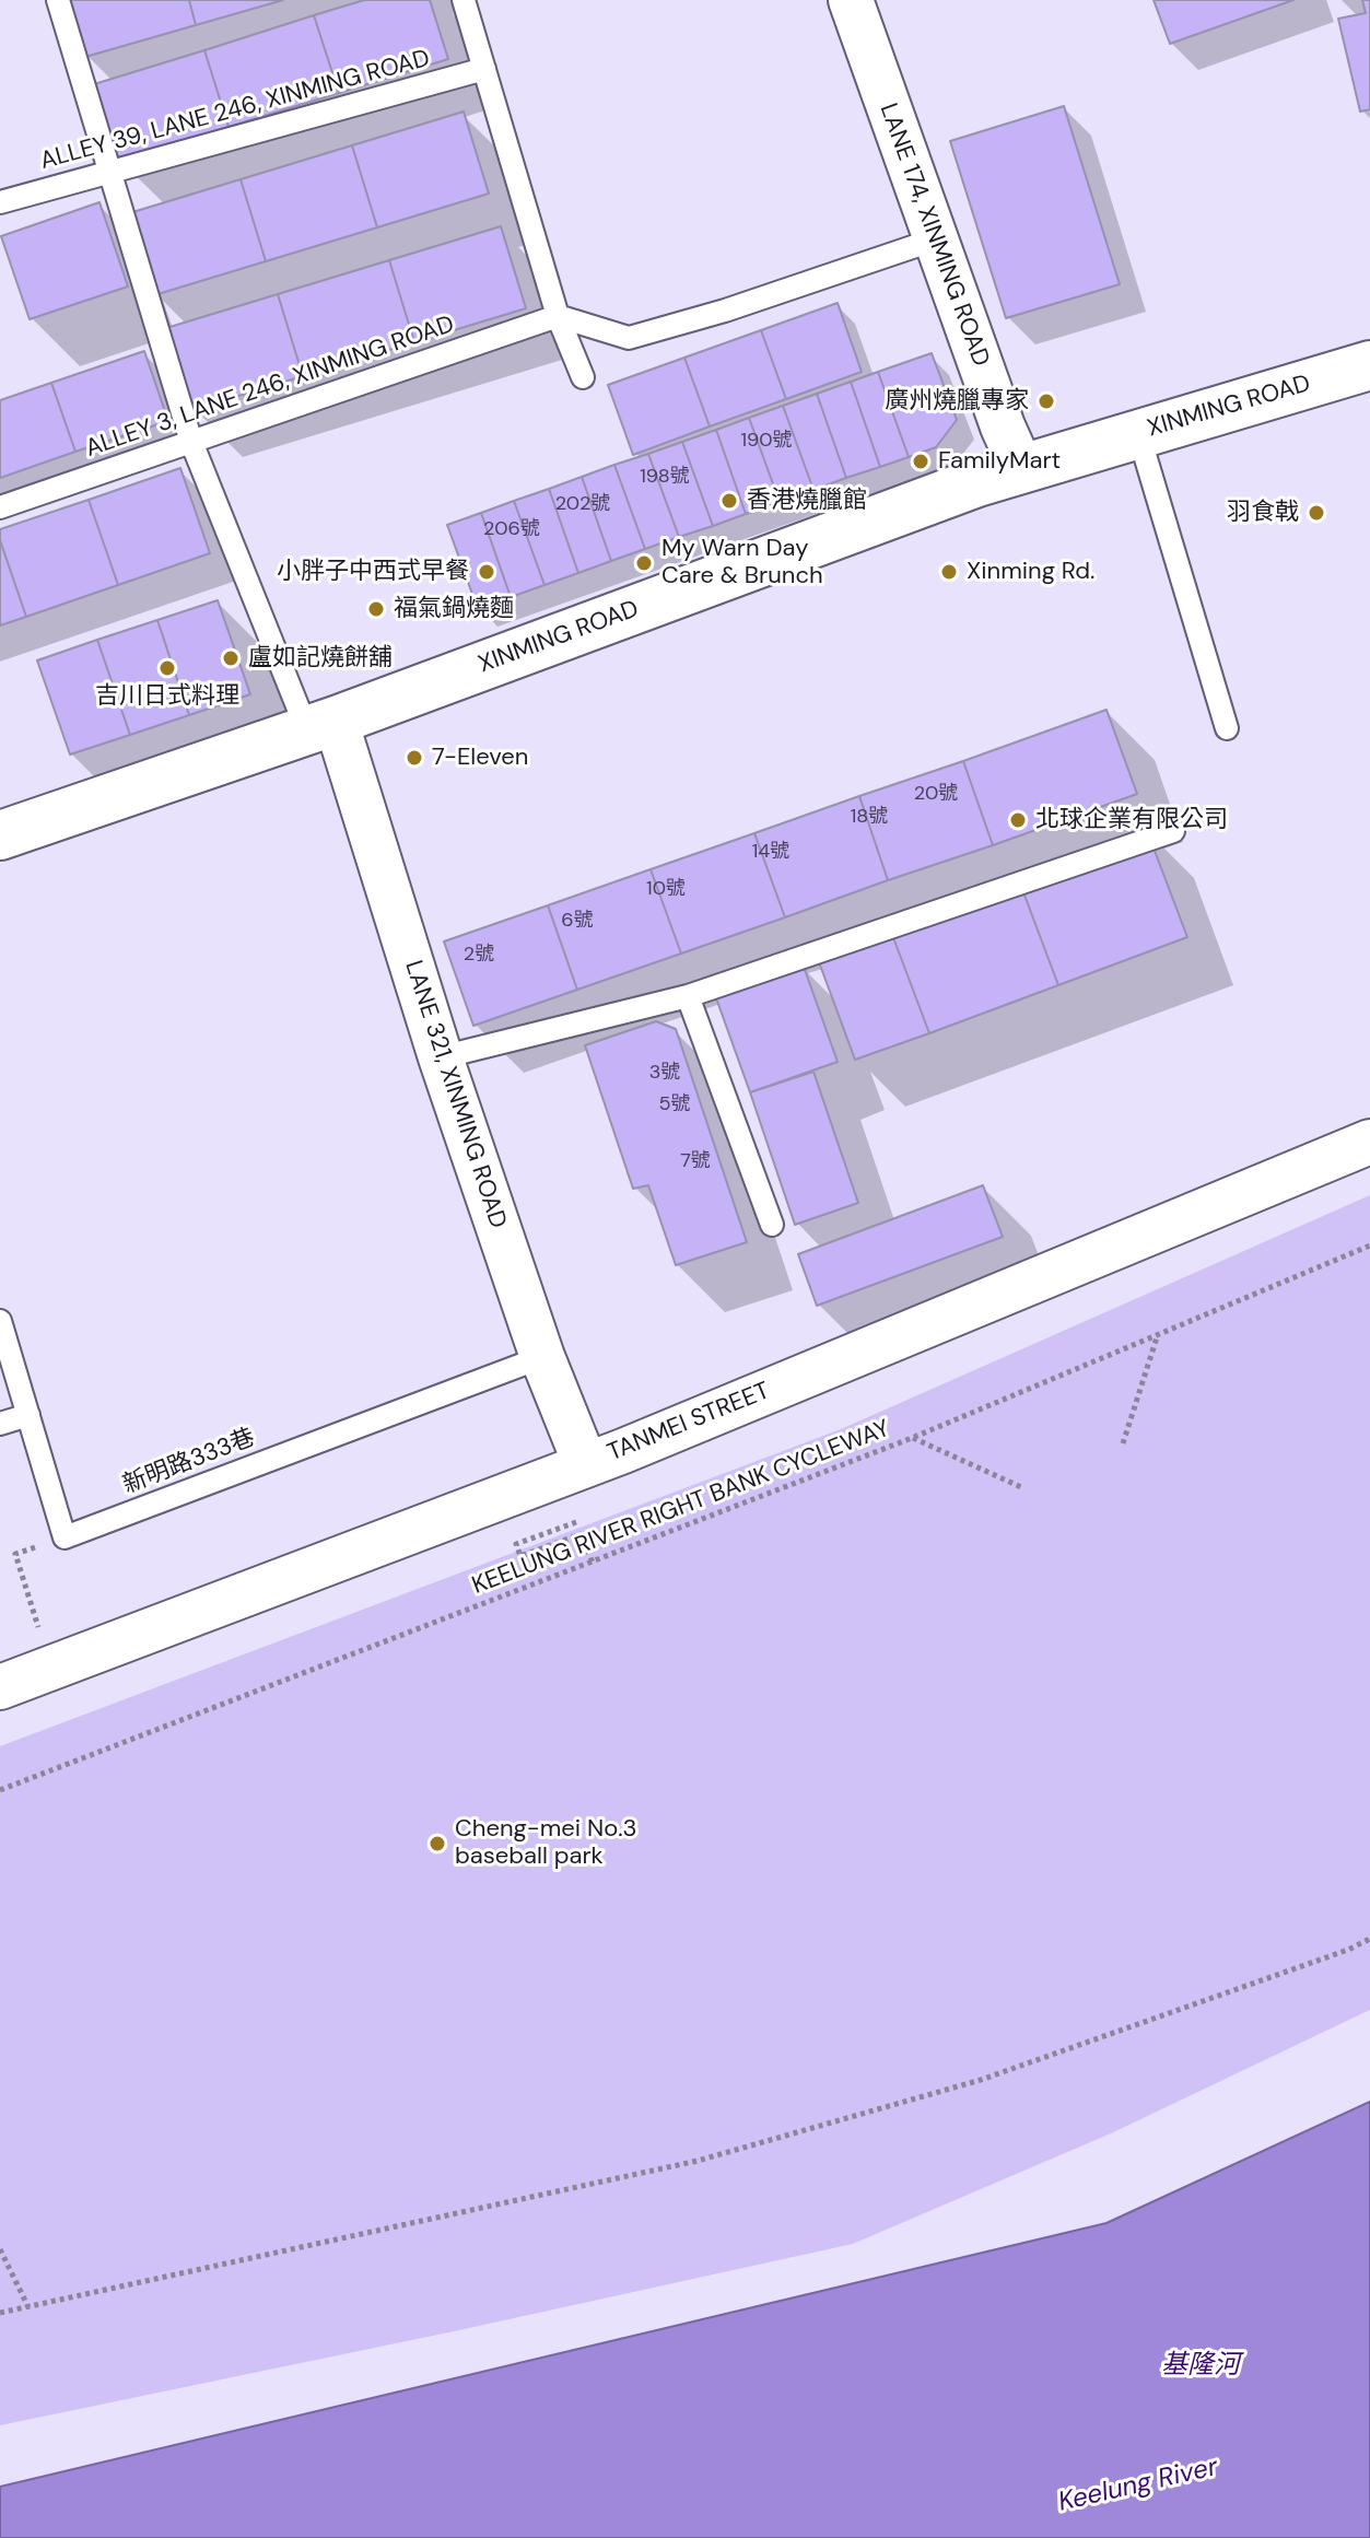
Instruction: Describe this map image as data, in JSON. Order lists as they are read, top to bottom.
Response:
{
  "streets": {
    "street": [
      "LANE 174, XINMING ROAD",
      "XINMING ROAD",
      "LANE 321, XINMING ROAD",
      "TANMEI STREET"
    ],
    "lane": ["ALLEY 39, LANE 246, XINMING ROAD", "ALLEY 3, LANE 246, XINMING ROAD", "新明路333巷"],
    "path": ["KEELUNG RIVER RIGHT BANK CYCLEWAY"]
  },
  "crossings": [
    ["LANE 174, XINMING ROAD", "XINMING ROAD"],
    ["XINMING ROAD", "LANE 321, XINMING ROAD"],
    ["LANE 321, XINMING ROAD", "TANMEI STREET"],
    ["LANE 321, XINMING ROAD", "新明路333巷"]
  ],
  "water": ["基隆河", "Keelung River"],
  "places": [
    "廣州燒臘專家",
    "FamilyMart",
    "香港燒臘館",
    "羽食戟",
    "My Warn Day Care & Brunch",
    "小胖子中西式早餐",
    "Xinming Rd.",
    "福氣鍋燒麵",
    "盧如記燒餅舖",
    "吉川日式料理",
    "7-Eleven",
    "北球企業有限公司",
    "Cheng-mei No.3 baseball park"
  ],
  "house_numbers": [
    "190號",
    "198號",
    "202號",
    "206號",
    "20號",
    "18號",
    "14號",
    "10號",
    "6號",
    "2號",
    "3號",
    "5號",
    "7號"
  ]
}
